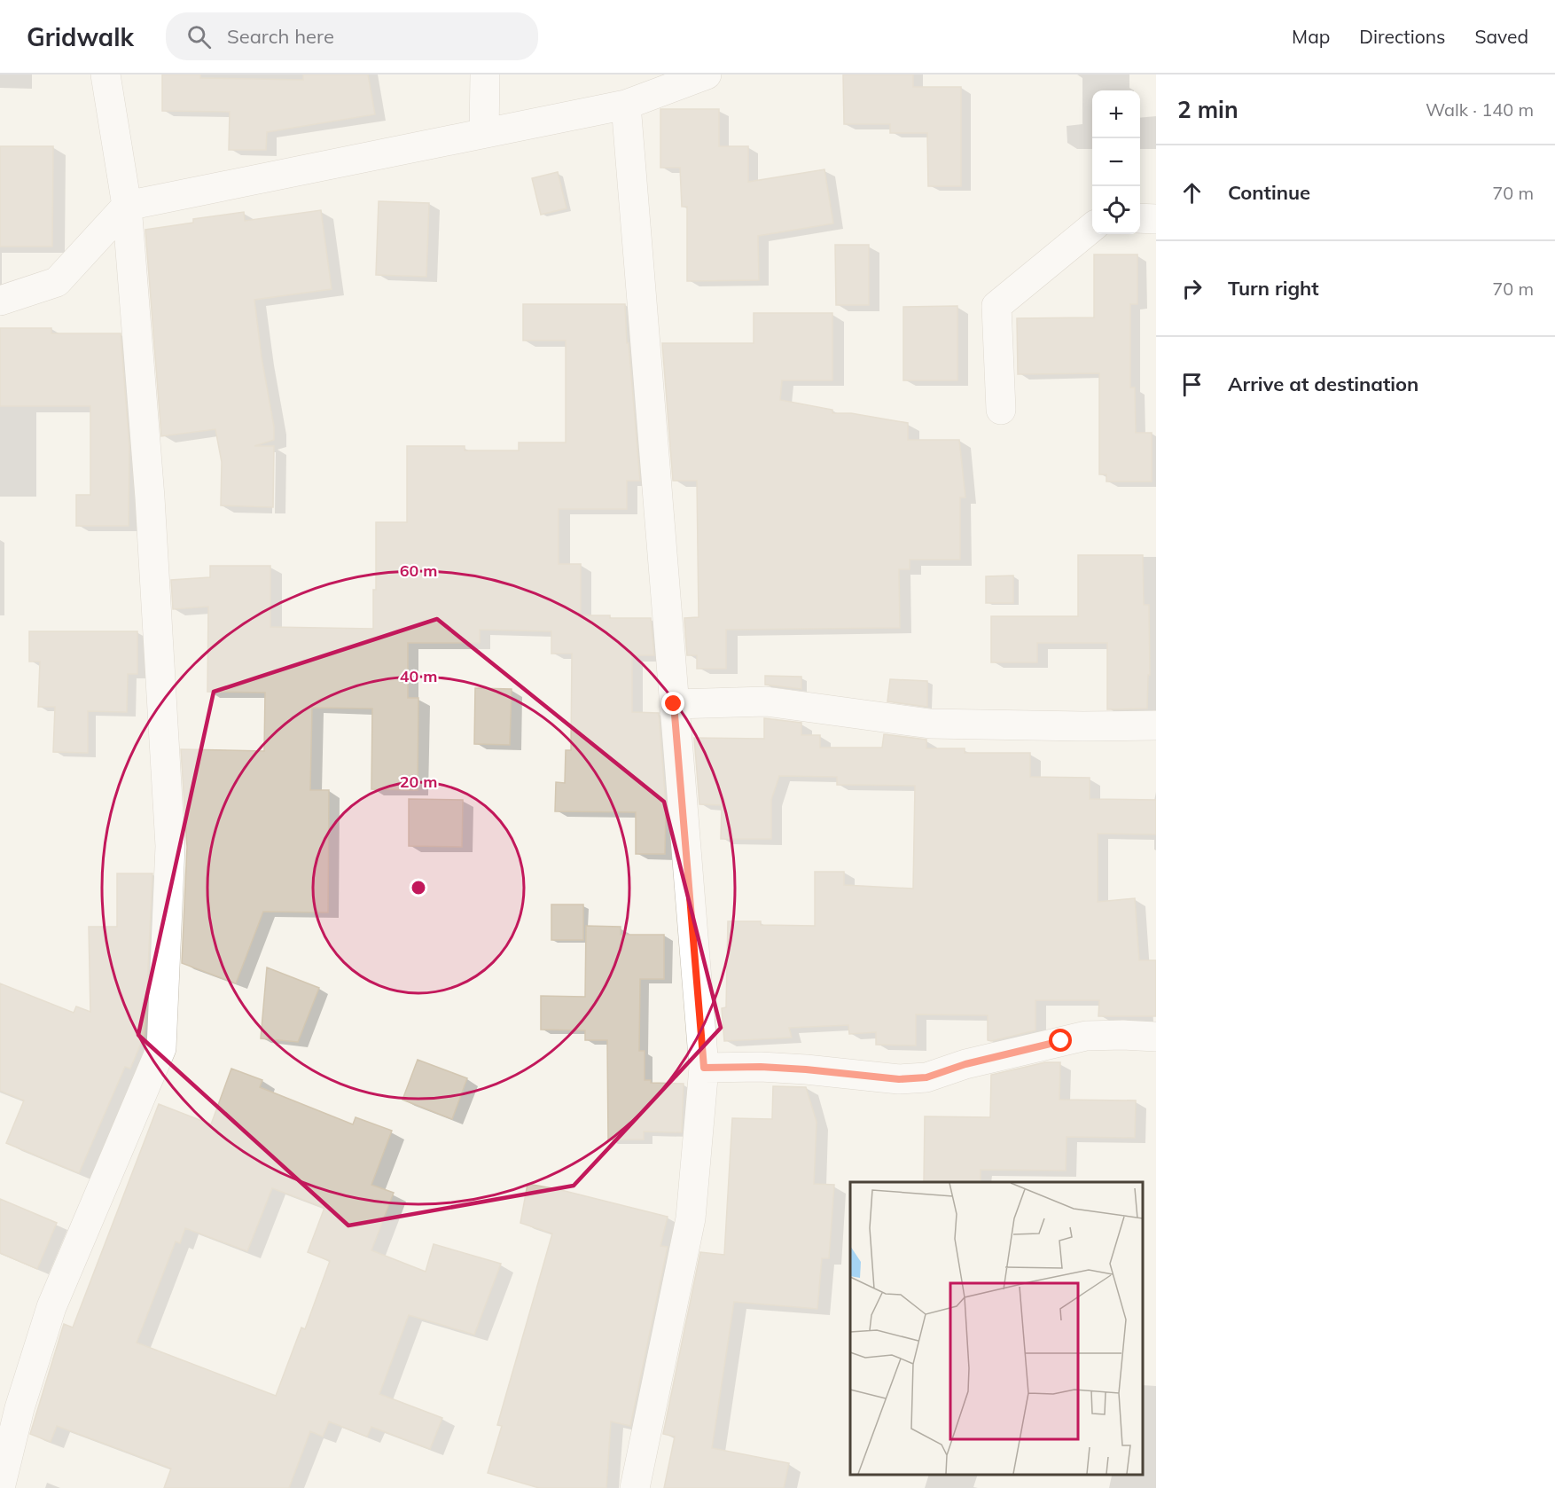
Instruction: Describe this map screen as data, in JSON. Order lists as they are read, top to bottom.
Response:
{
  "page": {
    "header": "Gridwalk",
    "search": "Search here",
    "nav": ["Map", "Directions", "Saved"],
    "heading": ["2 min", "Walk · 140 m"],
    "map_buttons": ["+", "−"],
    "list": [
      ["Continue", "70 m"],
      ["Turn right", "70 m"],
      "Arrive at destination"
    ]
  },
  "rings": ["60 m", "40 m", "20 m"]
}
